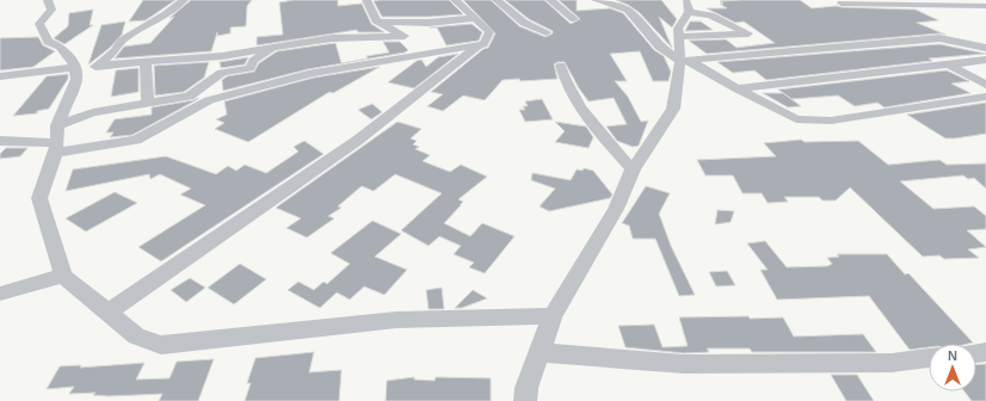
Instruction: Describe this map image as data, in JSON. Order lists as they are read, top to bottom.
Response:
{
  "north": "top"
}
